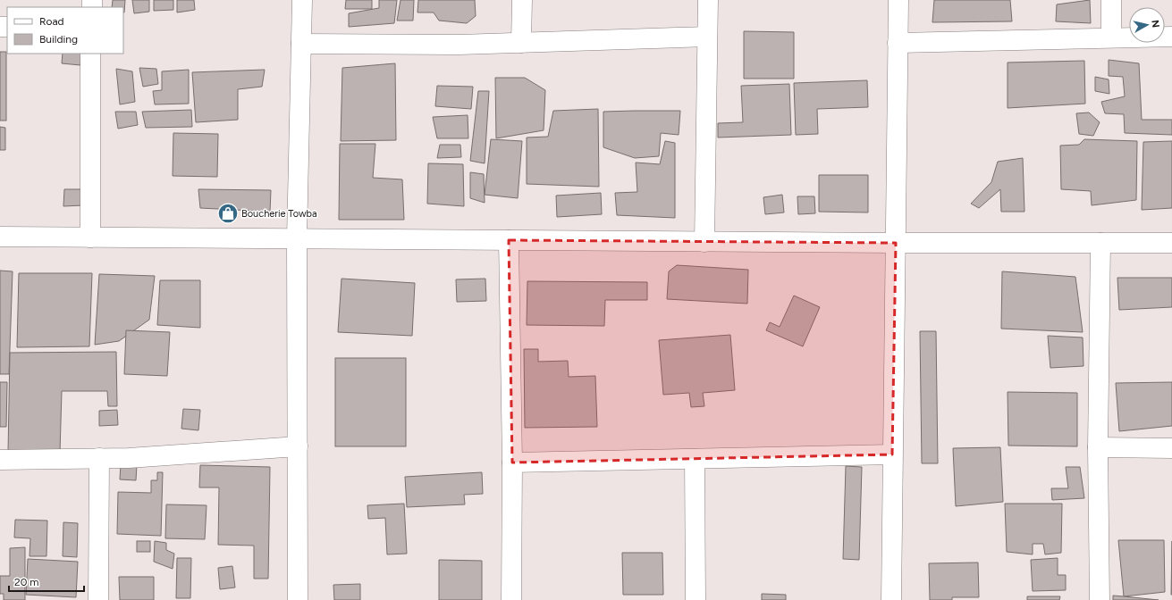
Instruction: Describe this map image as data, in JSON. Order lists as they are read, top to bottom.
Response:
{
  "places": {
    "shop": ["Boucherie Towba"]
  },
  "legend": ["Road", "Building"],
  "scale_bar": "20 m",
  "north": "right"
}
